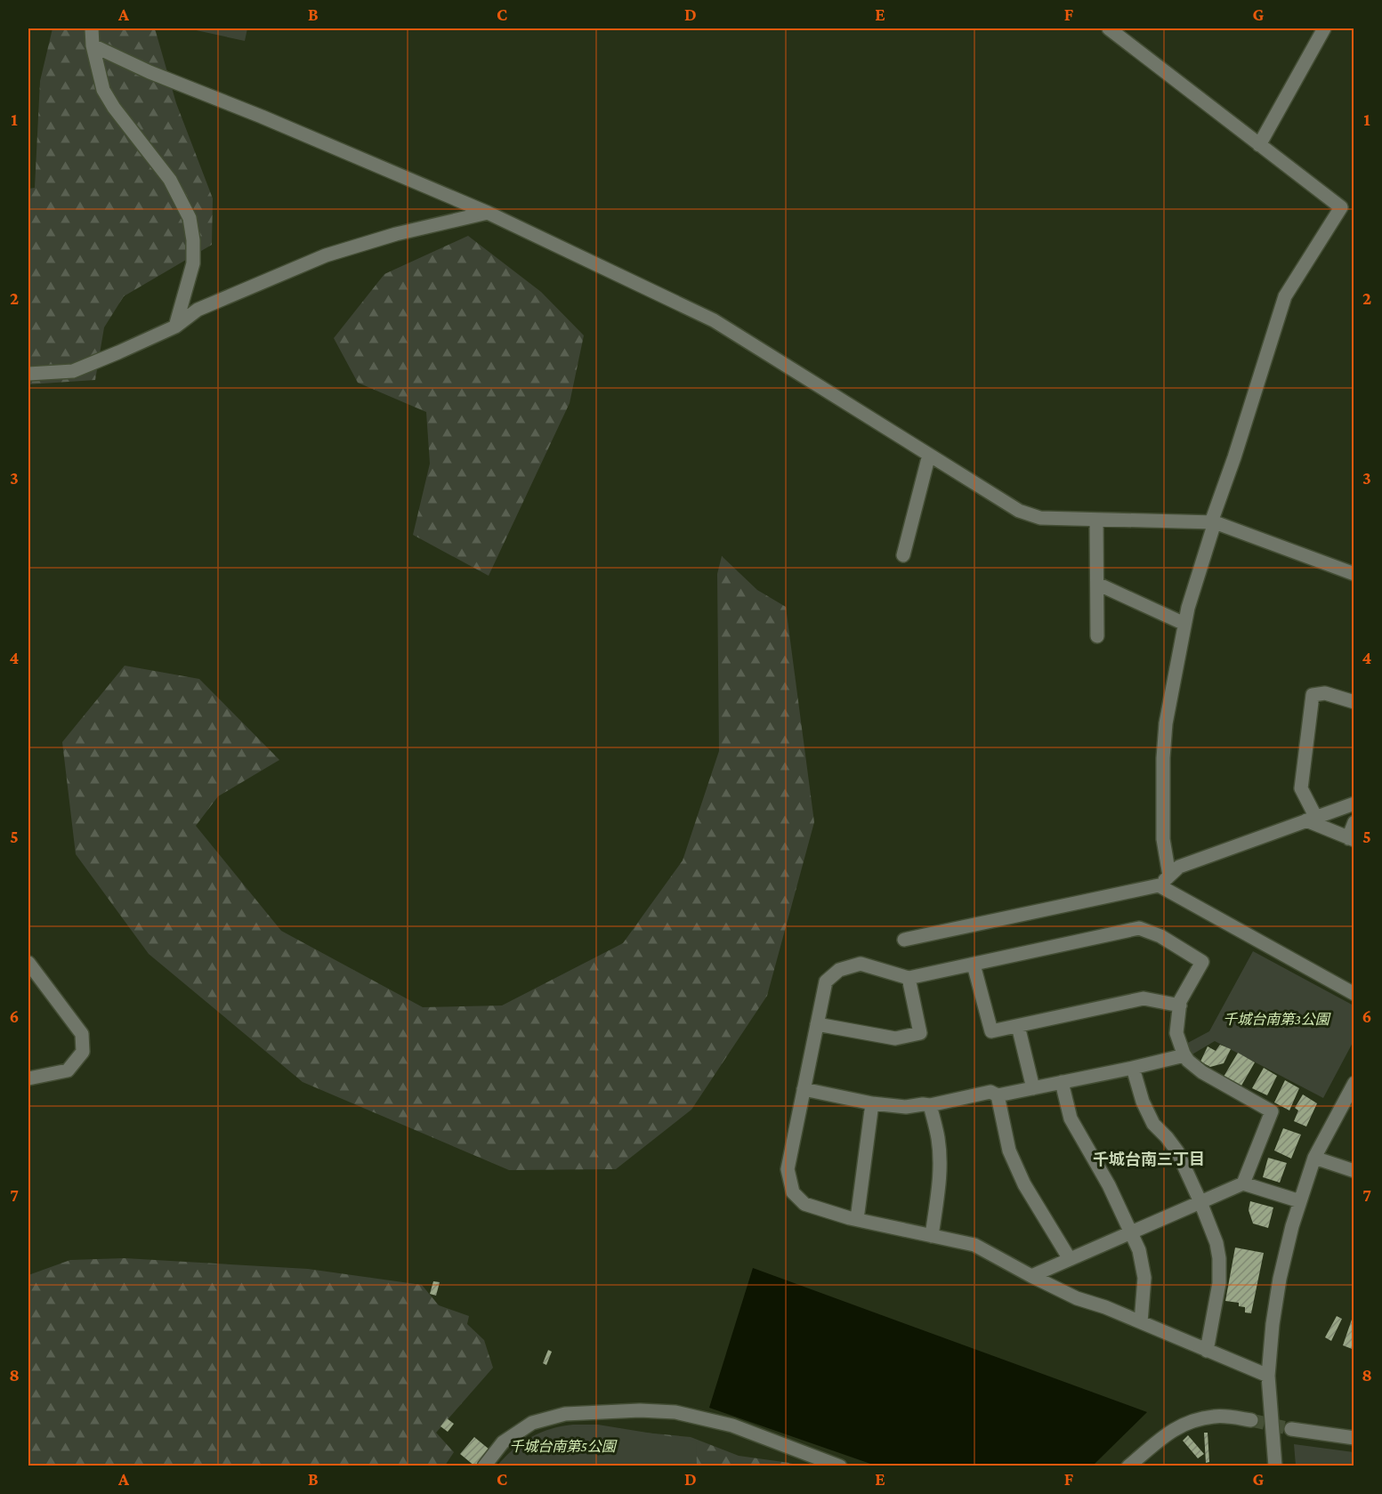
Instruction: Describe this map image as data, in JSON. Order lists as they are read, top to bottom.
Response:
{
  "districts": ["千城台南三丁目"],
  "parks": ["千城台南第3公園", "千城台南第5公園"],
  "grid": {
    "columns": [
      "A",
      "B",
      "C",
      "D",
      "E",
      "F",
      "G"
    ],
    "rows": [
      "1",
      "2",
      "3",
      "4",
      "5",
      "6",
      "7",
      "8"
    ]
  }
}
